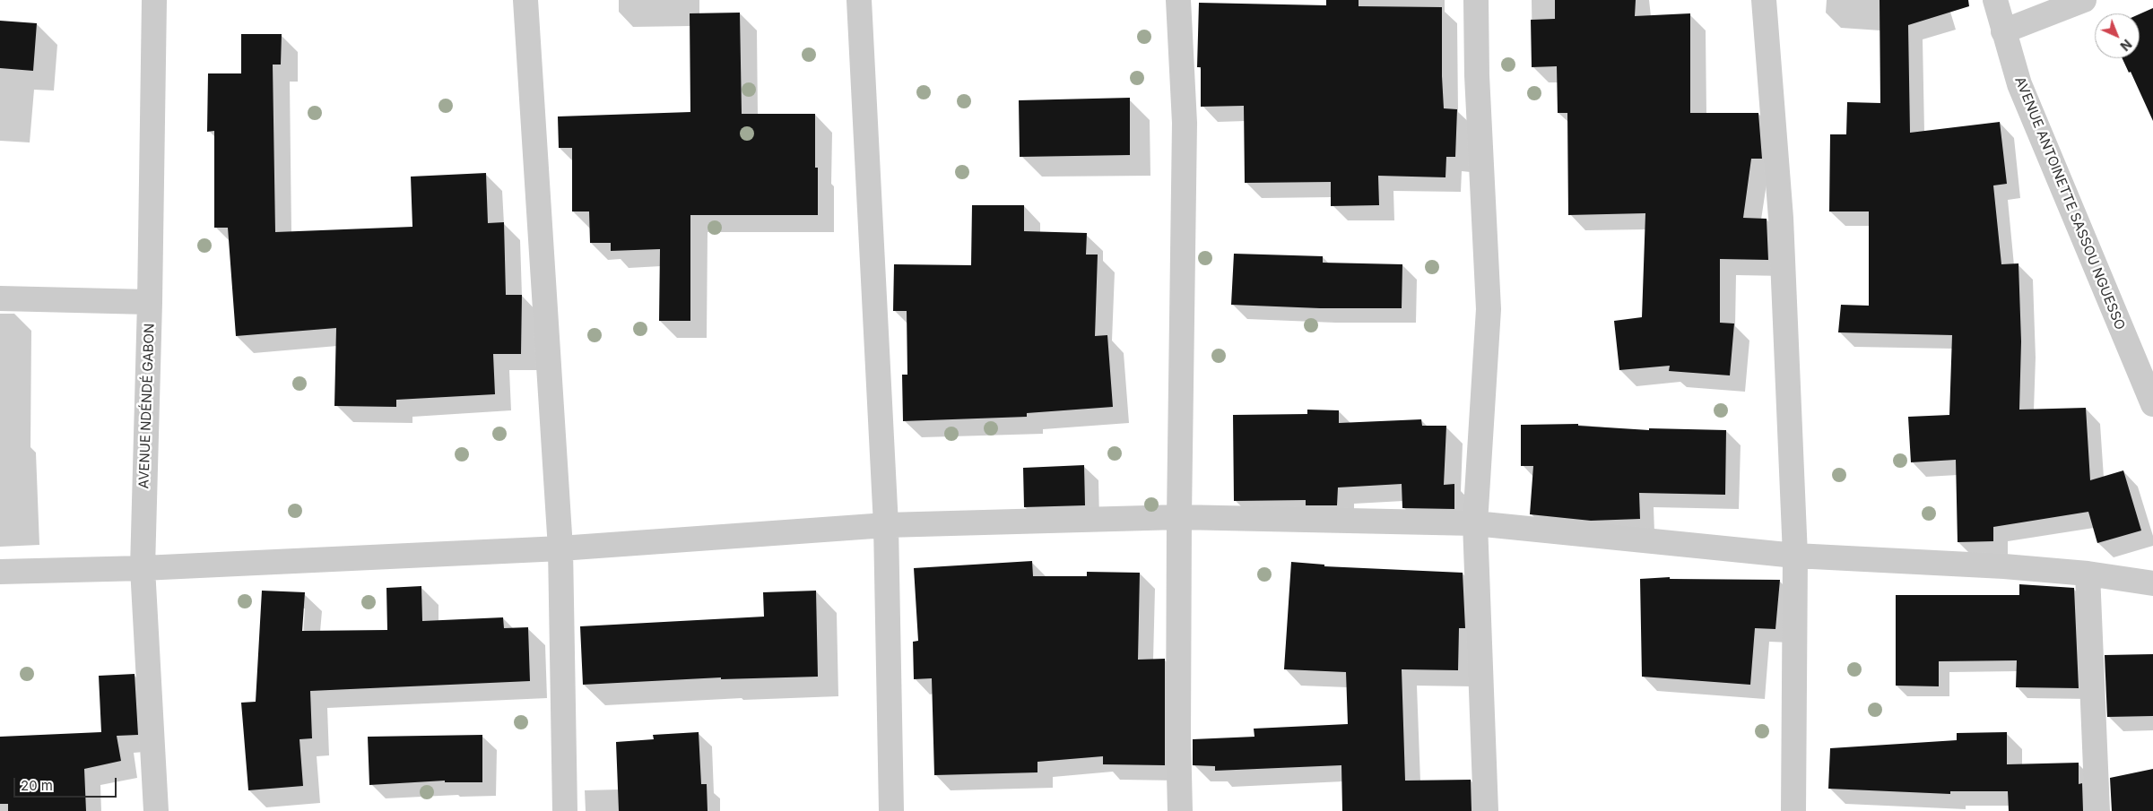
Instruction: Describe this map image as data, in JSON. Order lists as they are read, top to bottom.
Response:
{
  "streets": {
    "street": ["AVENUE ANTOINETTE SASSOU NGUESSO", "AVENUE NDÉNDÉ GABON"]
  },
  "scale_bar": "20 m",
  "north": "bottom right"
}
